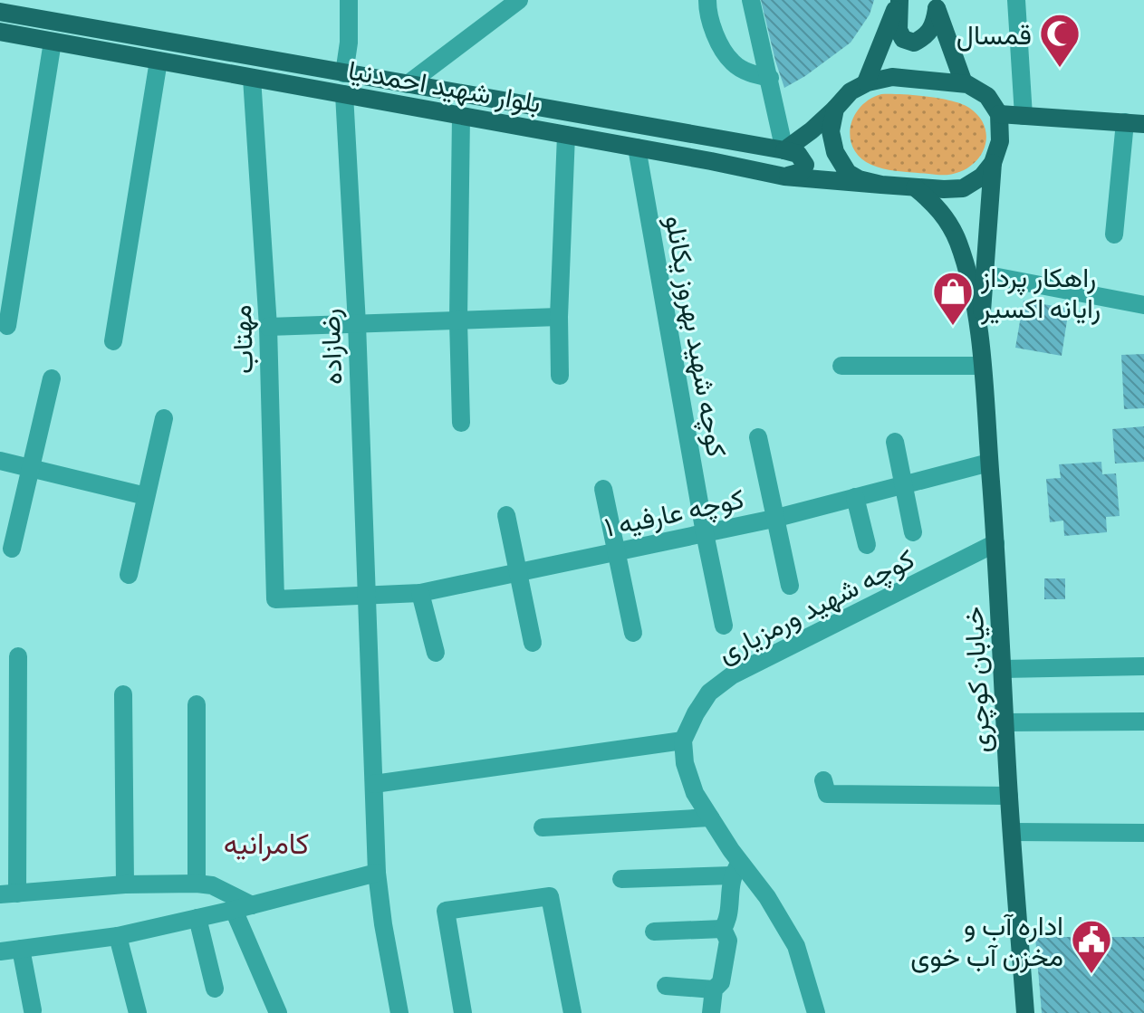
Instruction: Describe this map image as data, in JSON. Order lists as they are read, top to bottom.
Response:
{
  "streets": {
    "main road": ["بلوار شهید احمدنیا", "خیابان کوچری"],
    "street": [
      "کوچه شهید بهروز یکانلو",
      "مهتاب",
      "رضازاده",
      "کوچه عارفیه ۱",
      "کوچه شهید ورمزیاری"
    ]
  },
  "crossings": [
    ["بلوار شهید احمدنیا", "کوچه شهید بهروز یکانلو"],
    ["بلوار شهید احمدنیا", "مهتاب"],
    ["بلوار شهید احمدنیا", "رضازاده"],
    ["بلوار شهید احمدنیا", "خیابان کوچری"],
    ["کوچه شهید بهروز یکانلو", "کوچه عارفیه ۱"],
    ["مهتاب", "کوچه عارفیه ۱"],
    ["رضازاده", "کوچه عارفیه ۱"],
    ["کوچه عارفیه ۱", "خیابان کوچری"],
    ["کوچه شهید ورمزیاری", "خیابان کوچری"]
  ],
  "districts": ["کامرانیه"],
  "places": {
    "mosque": ["قمسال"],
    "shop": ["راهکار پرداز رایانه اکسیر"],
    "public building": ["اداره آب و مخزن آب خوی"]
  }
}
